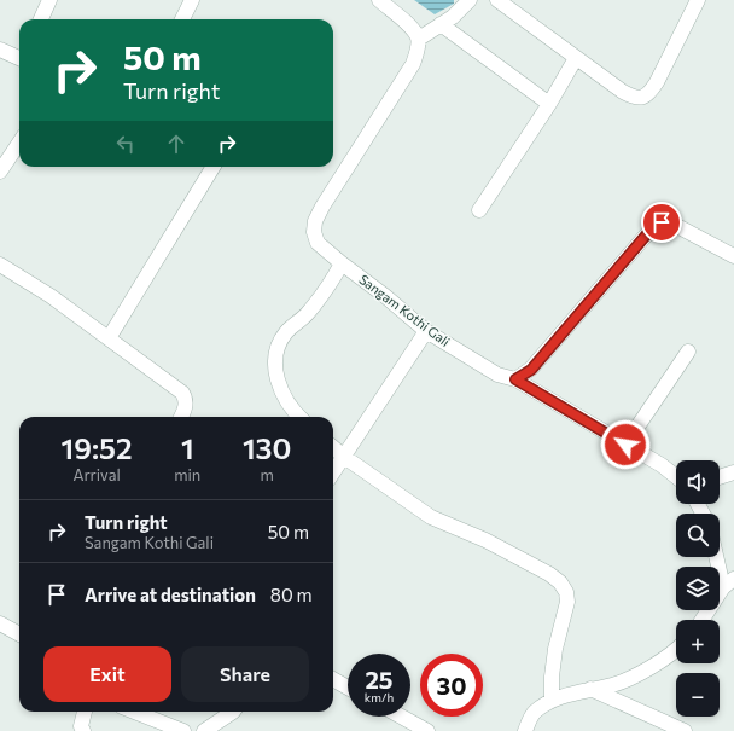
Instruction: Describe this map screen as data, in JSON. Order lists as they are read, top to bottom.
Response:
{
  "streets": {
    "street": ["Sangam Kothi Gali"]
  },
  "page": {
    "turn": ["50 m", "Turn right"],
    "eta": [
      "19:52",
      "Arrival",
      "1",
      "min",
      "130",
      "m"
    ],
    "map_buttons": ["+", "−"],
    "list": [
      {
        "name": "Turn right",
        "note": "Sangam Kothi Gali",
        "value": "50 m"
      },
      {
        "name": "Arrive at destination",
        "value": "80 m"
      }
    ],
    "buttons": ["Exit", "Share"],
    "speed": "25 km/h",
    "limit": "30"
  }
}
